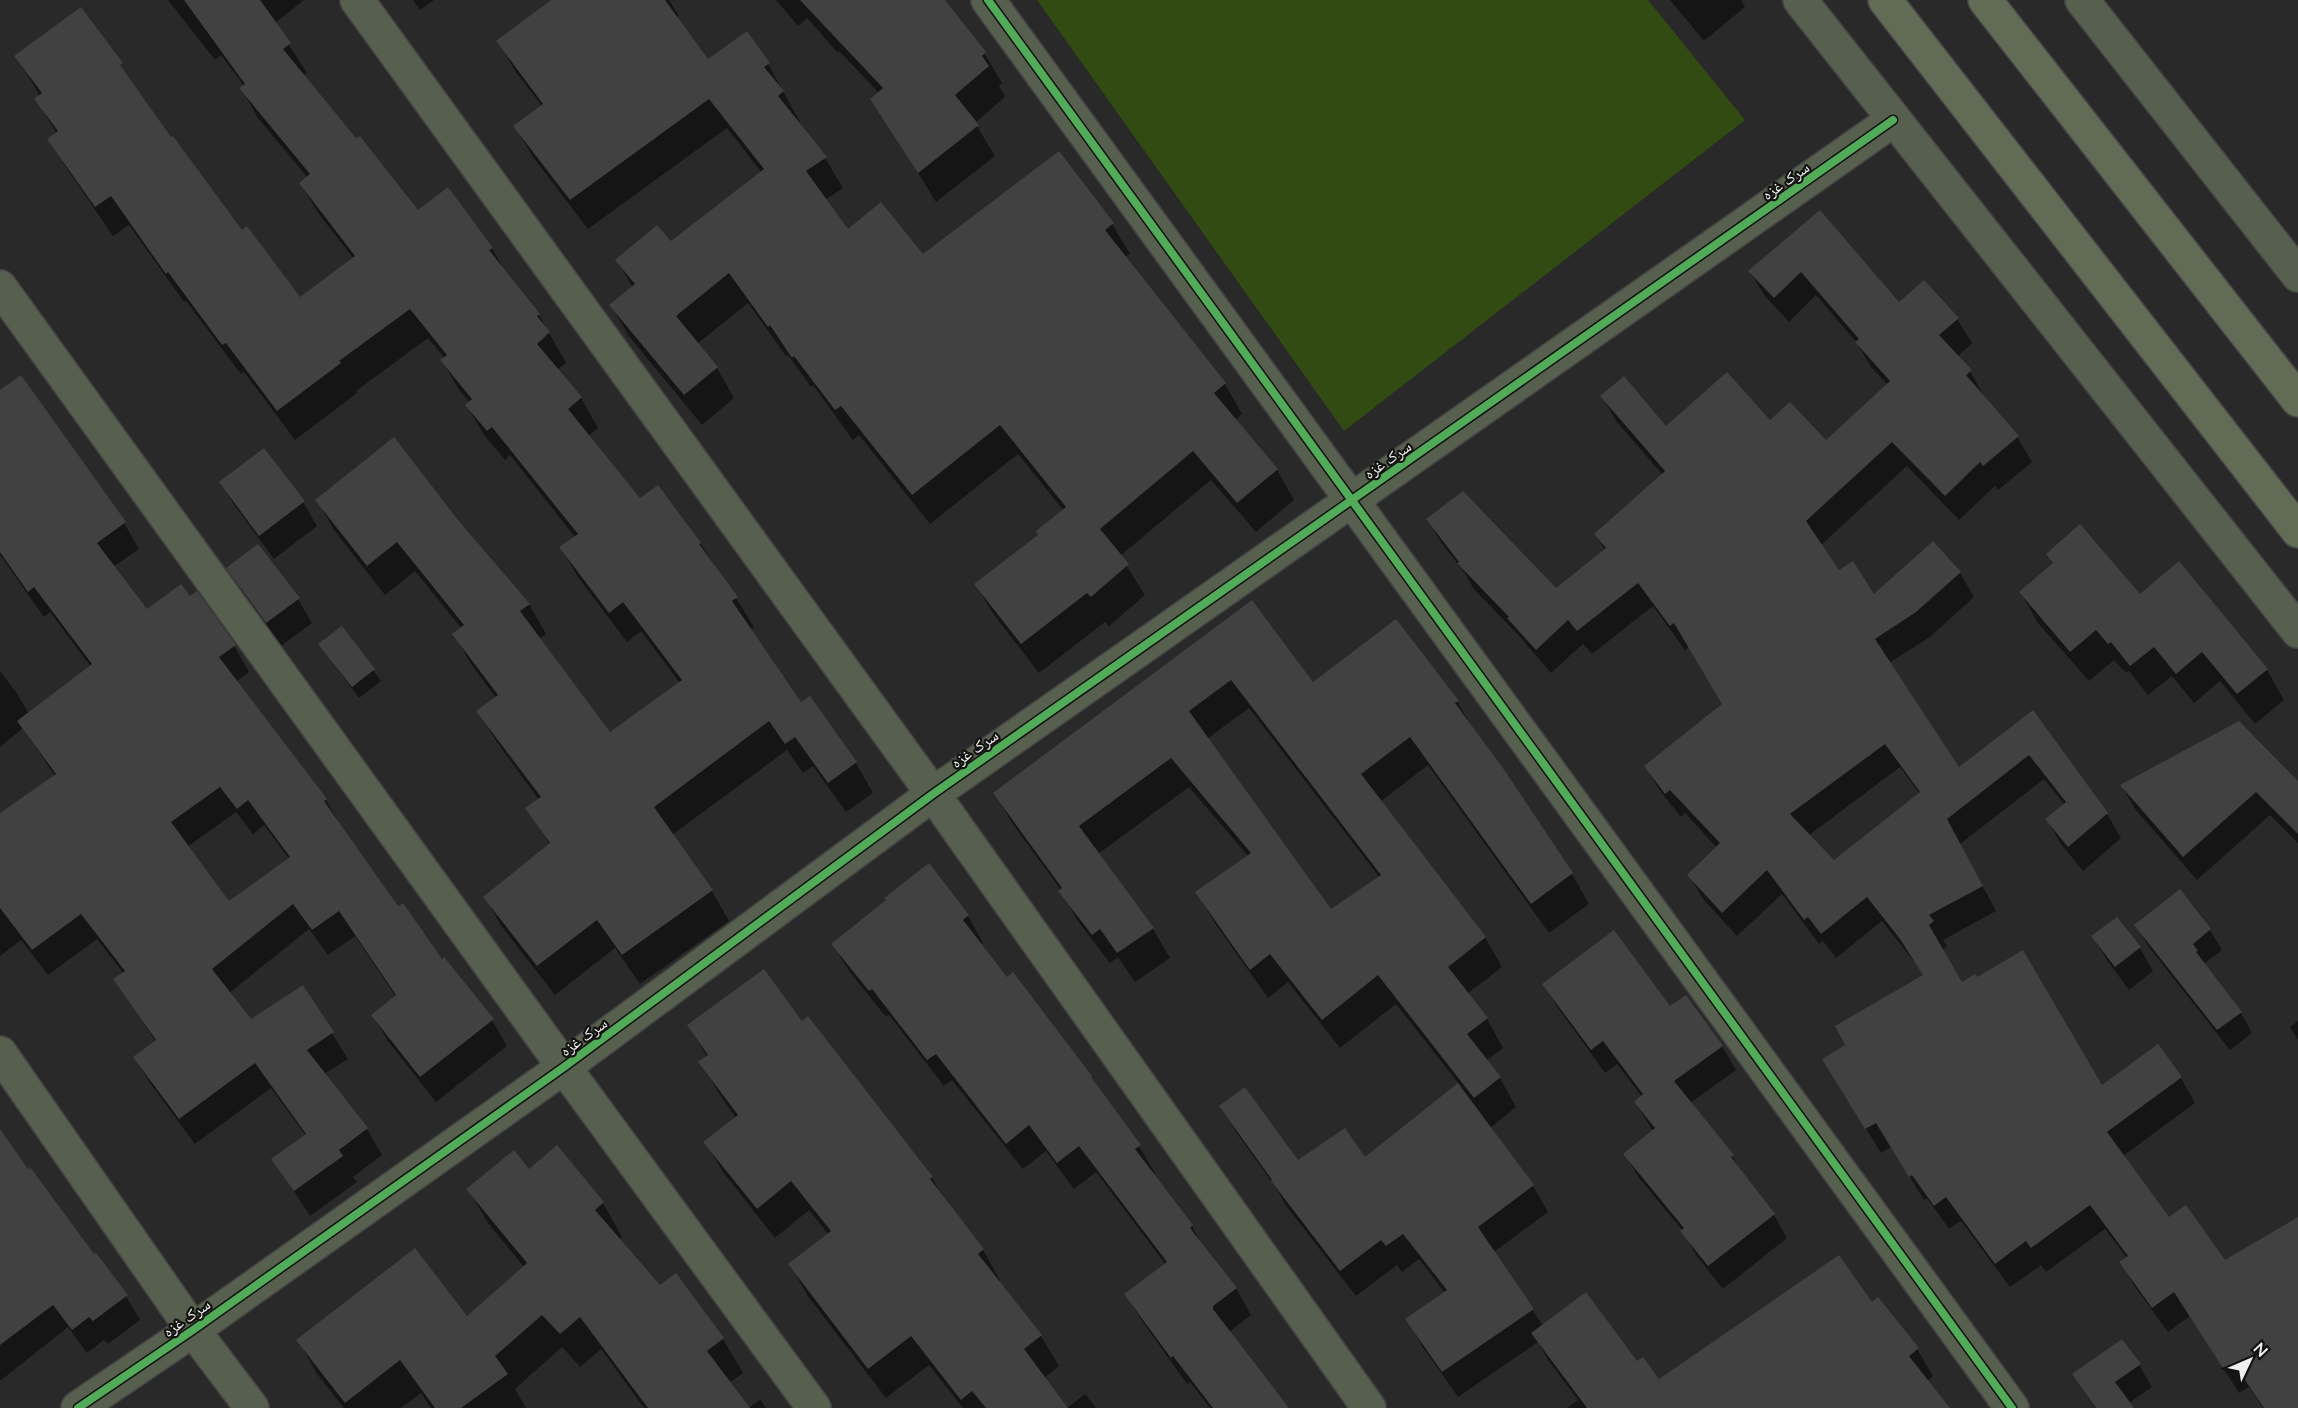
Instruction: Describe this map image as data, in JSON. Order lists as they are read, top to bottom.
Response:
{
  "streets": {
    "street": ["سرک غزه"]
  },
  "north": "top right"
}
